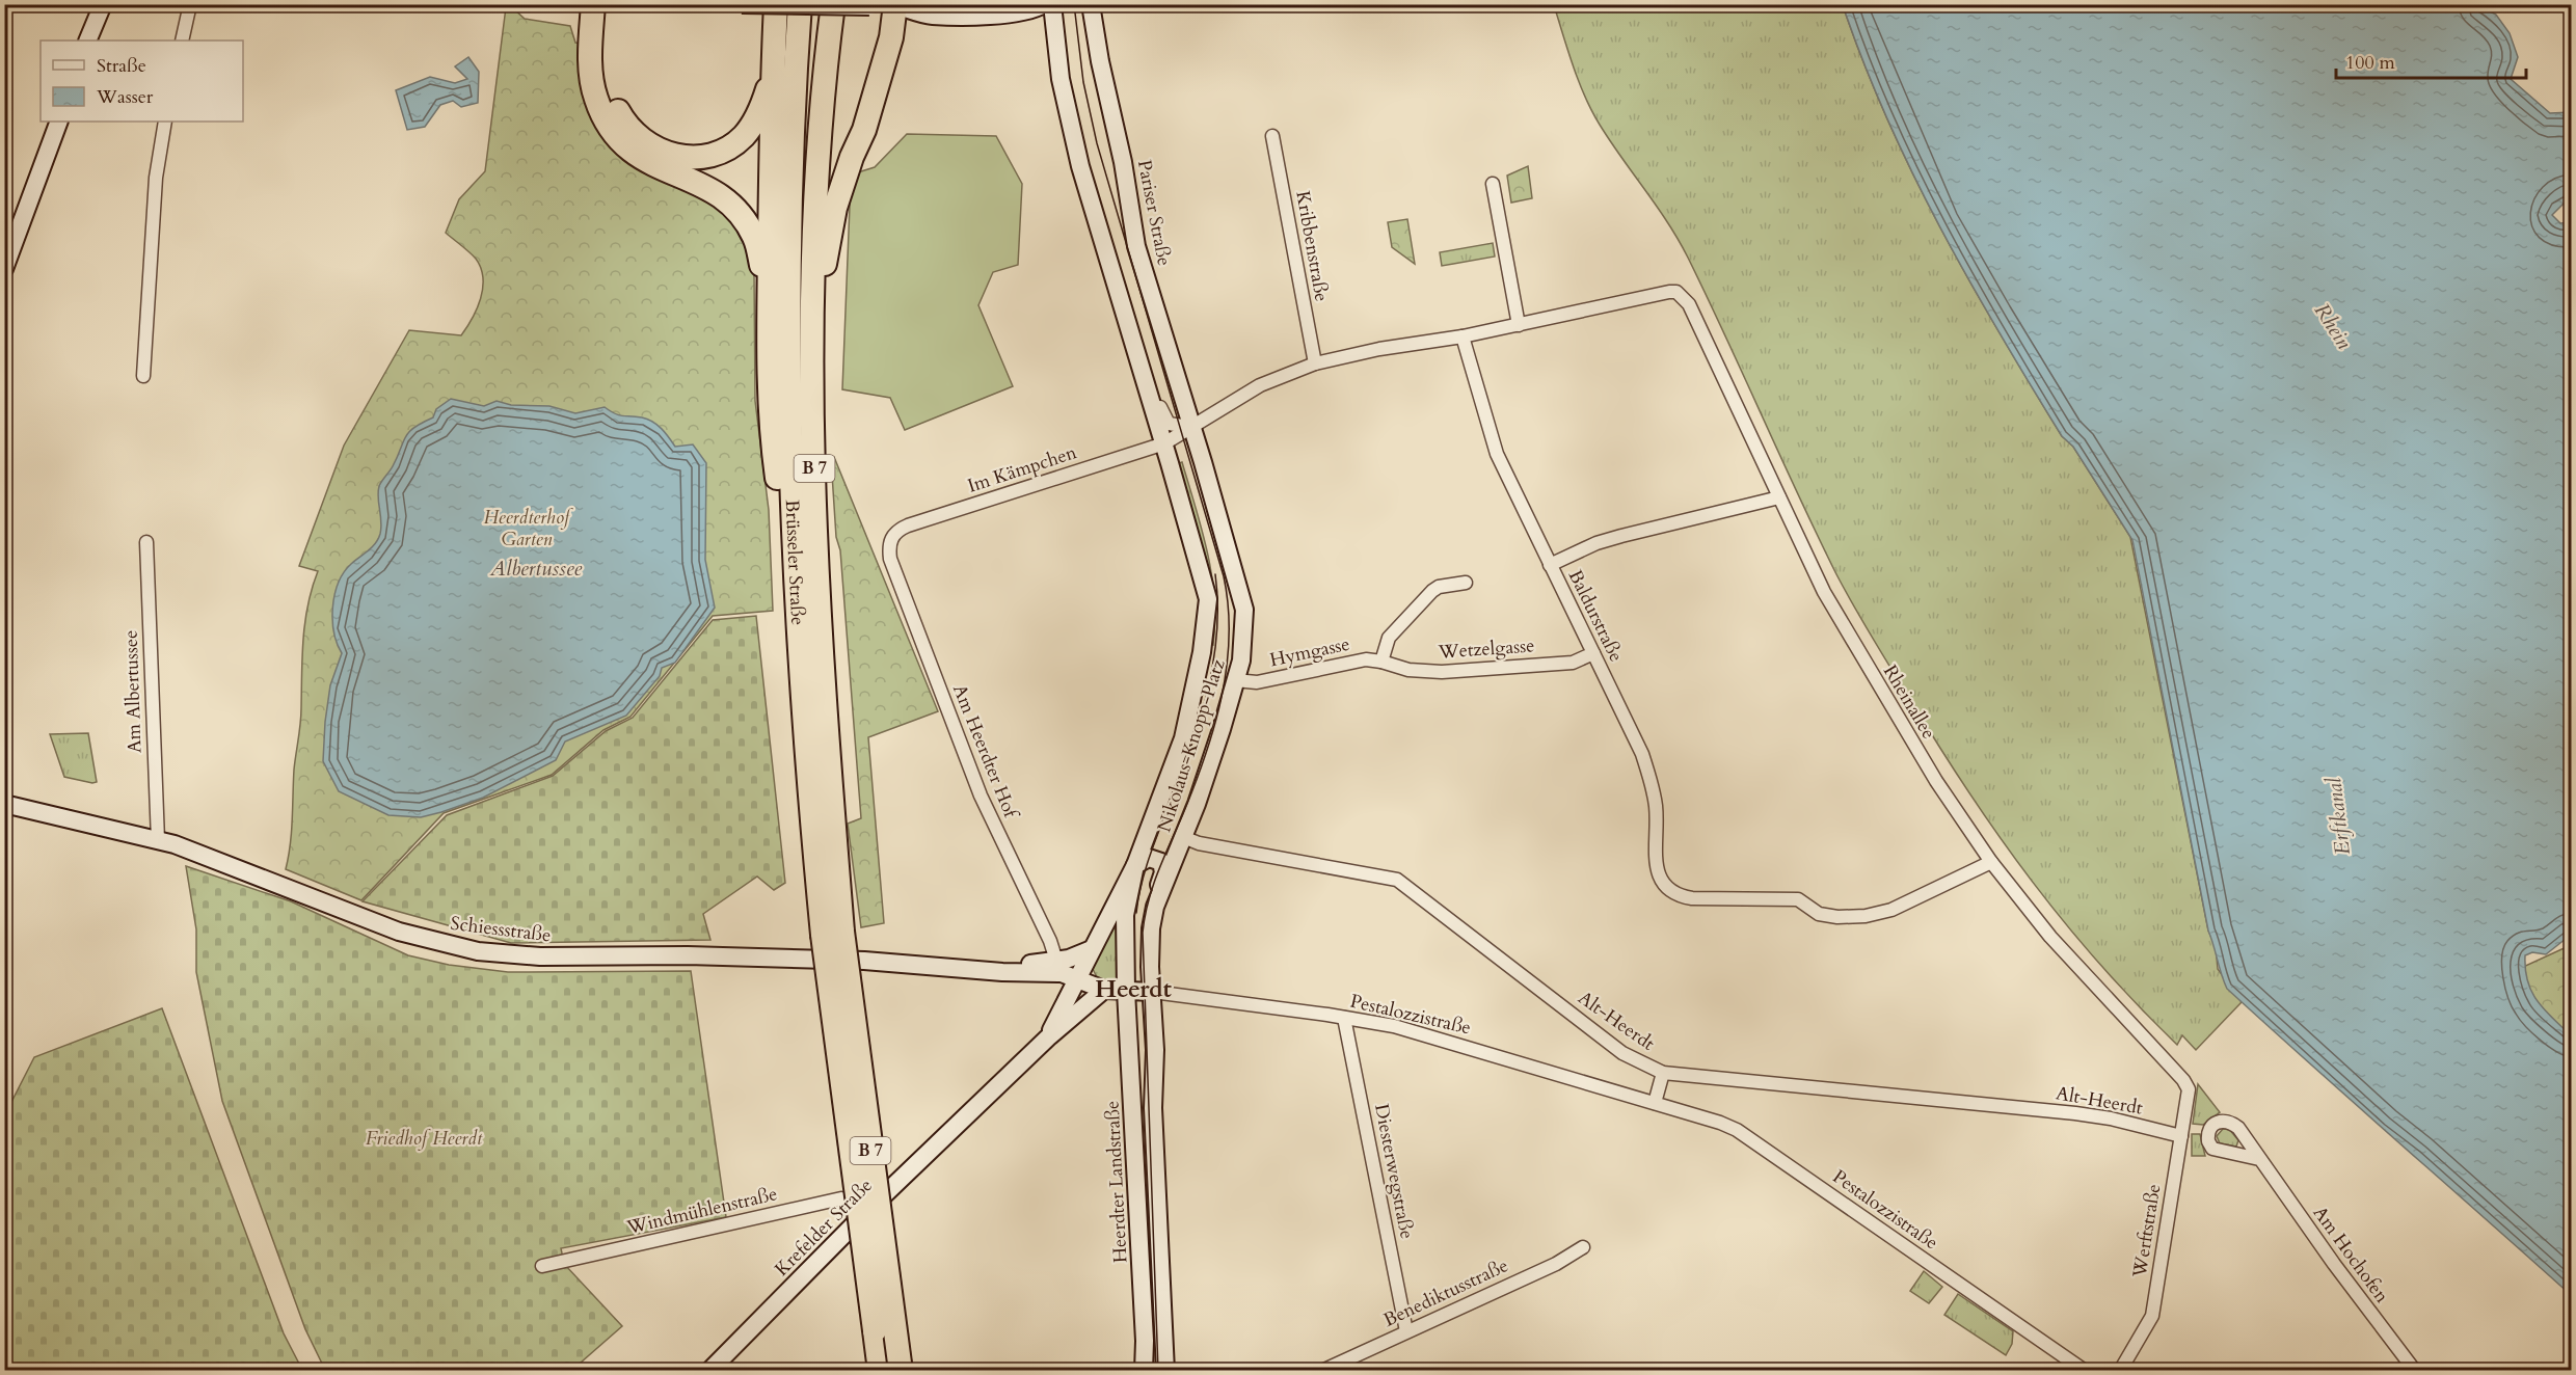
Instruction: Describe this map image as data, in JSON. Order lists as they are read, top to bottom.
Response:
{
  "streets": {
    "highway": ["B 7", "Brüsseler Straße"],
    "main road": [
      "Pariser Straße",
      "Nikolaus-Knopp-Platz",
      "Schiessstraße",
      "Heerdter Landstraße",
      "Krefelder Straße"
    ],
    "street": [
      "Kribbenstraße",
      "Im Kämpchen",
      "Baldurstraße",
      "Wetzelgasse",
      "Hymgasse",
      "Am Albertussee",
      "Rheinallee",
      "Am Heerdter Hof",
      "Pestalozzistraße",
      "Alt-Heerdt",
      "Diesterwegstraße",
      "Windmühlenstraße",
      "Werftstraße",
      "Am Hochofen",
      "Benediktusstraße"
    ]
  },
  "crossings": [
    ["Pariser Straße", "Nikolaus-Knopp-Platz"],
    ["B 7", "Brüsseler Straße"],
    ["Im Kämpchen", "Nikolaus-Knopp-Platz"],
    ["Im Kämpchen", "Am Heerdter Hof"],
    ["Baldurstraße", "Wetzelgasse"],
    ["Baldurstraße", "Rheinallee"],
    ["Wetzelgasse", "Hymgasse"],
    ["Hymgasse", "Nikolaus-Knopp-Platz"],
    ["Am Albertussee", "Schiessstraße"],
    ["Rheinallee", "Werftstraße"],
    ["Nikolaus-Knopp-Platz", "Am Heerdter Hof"],
    ["Nikolaus-Knopp-Platz", "Schiessstraße"],
    ["Nikolaus-Knopp-Platz", "Pestalozzistraße"],
    ["Nikolaus-Knopp-Platz", "Alt-Heerdt"],
    ["Nikolaus-Knopp-Platz", "Heerdter Landstraße"],
    ["Nikolaus-Knopp-Platz", "Krefelder Straße"],
    ["Am Heerdter Hof", "Schiessstraße"],
    ["Am Heerdter Hof", "Krefelder Straße"],
    ["Schiessstraße", "Krefelder Straße"],
    ["Pestalozzistraße", "Diesterwegstraße"],
    ["Pestalozzistraße", "Heerdter Landstraße"],
    ["Alt-Heerdt", "Werftstraße"],
    ["Diesterwegstraße", "Benediktusstraße"],
    ["Windmühlenstraße", "Krefelder Straße"]
  ],
  "districts": ["Heerdt"],
  "water": ["Rhein", "Albertussee", "Erftkanal"],
  "parks": ["Heerdterhof Garten", "Friedhof Heerdt"],
  "legend": ["Straße", "Wasser"],
  "scale_bar": "100 m"
}
